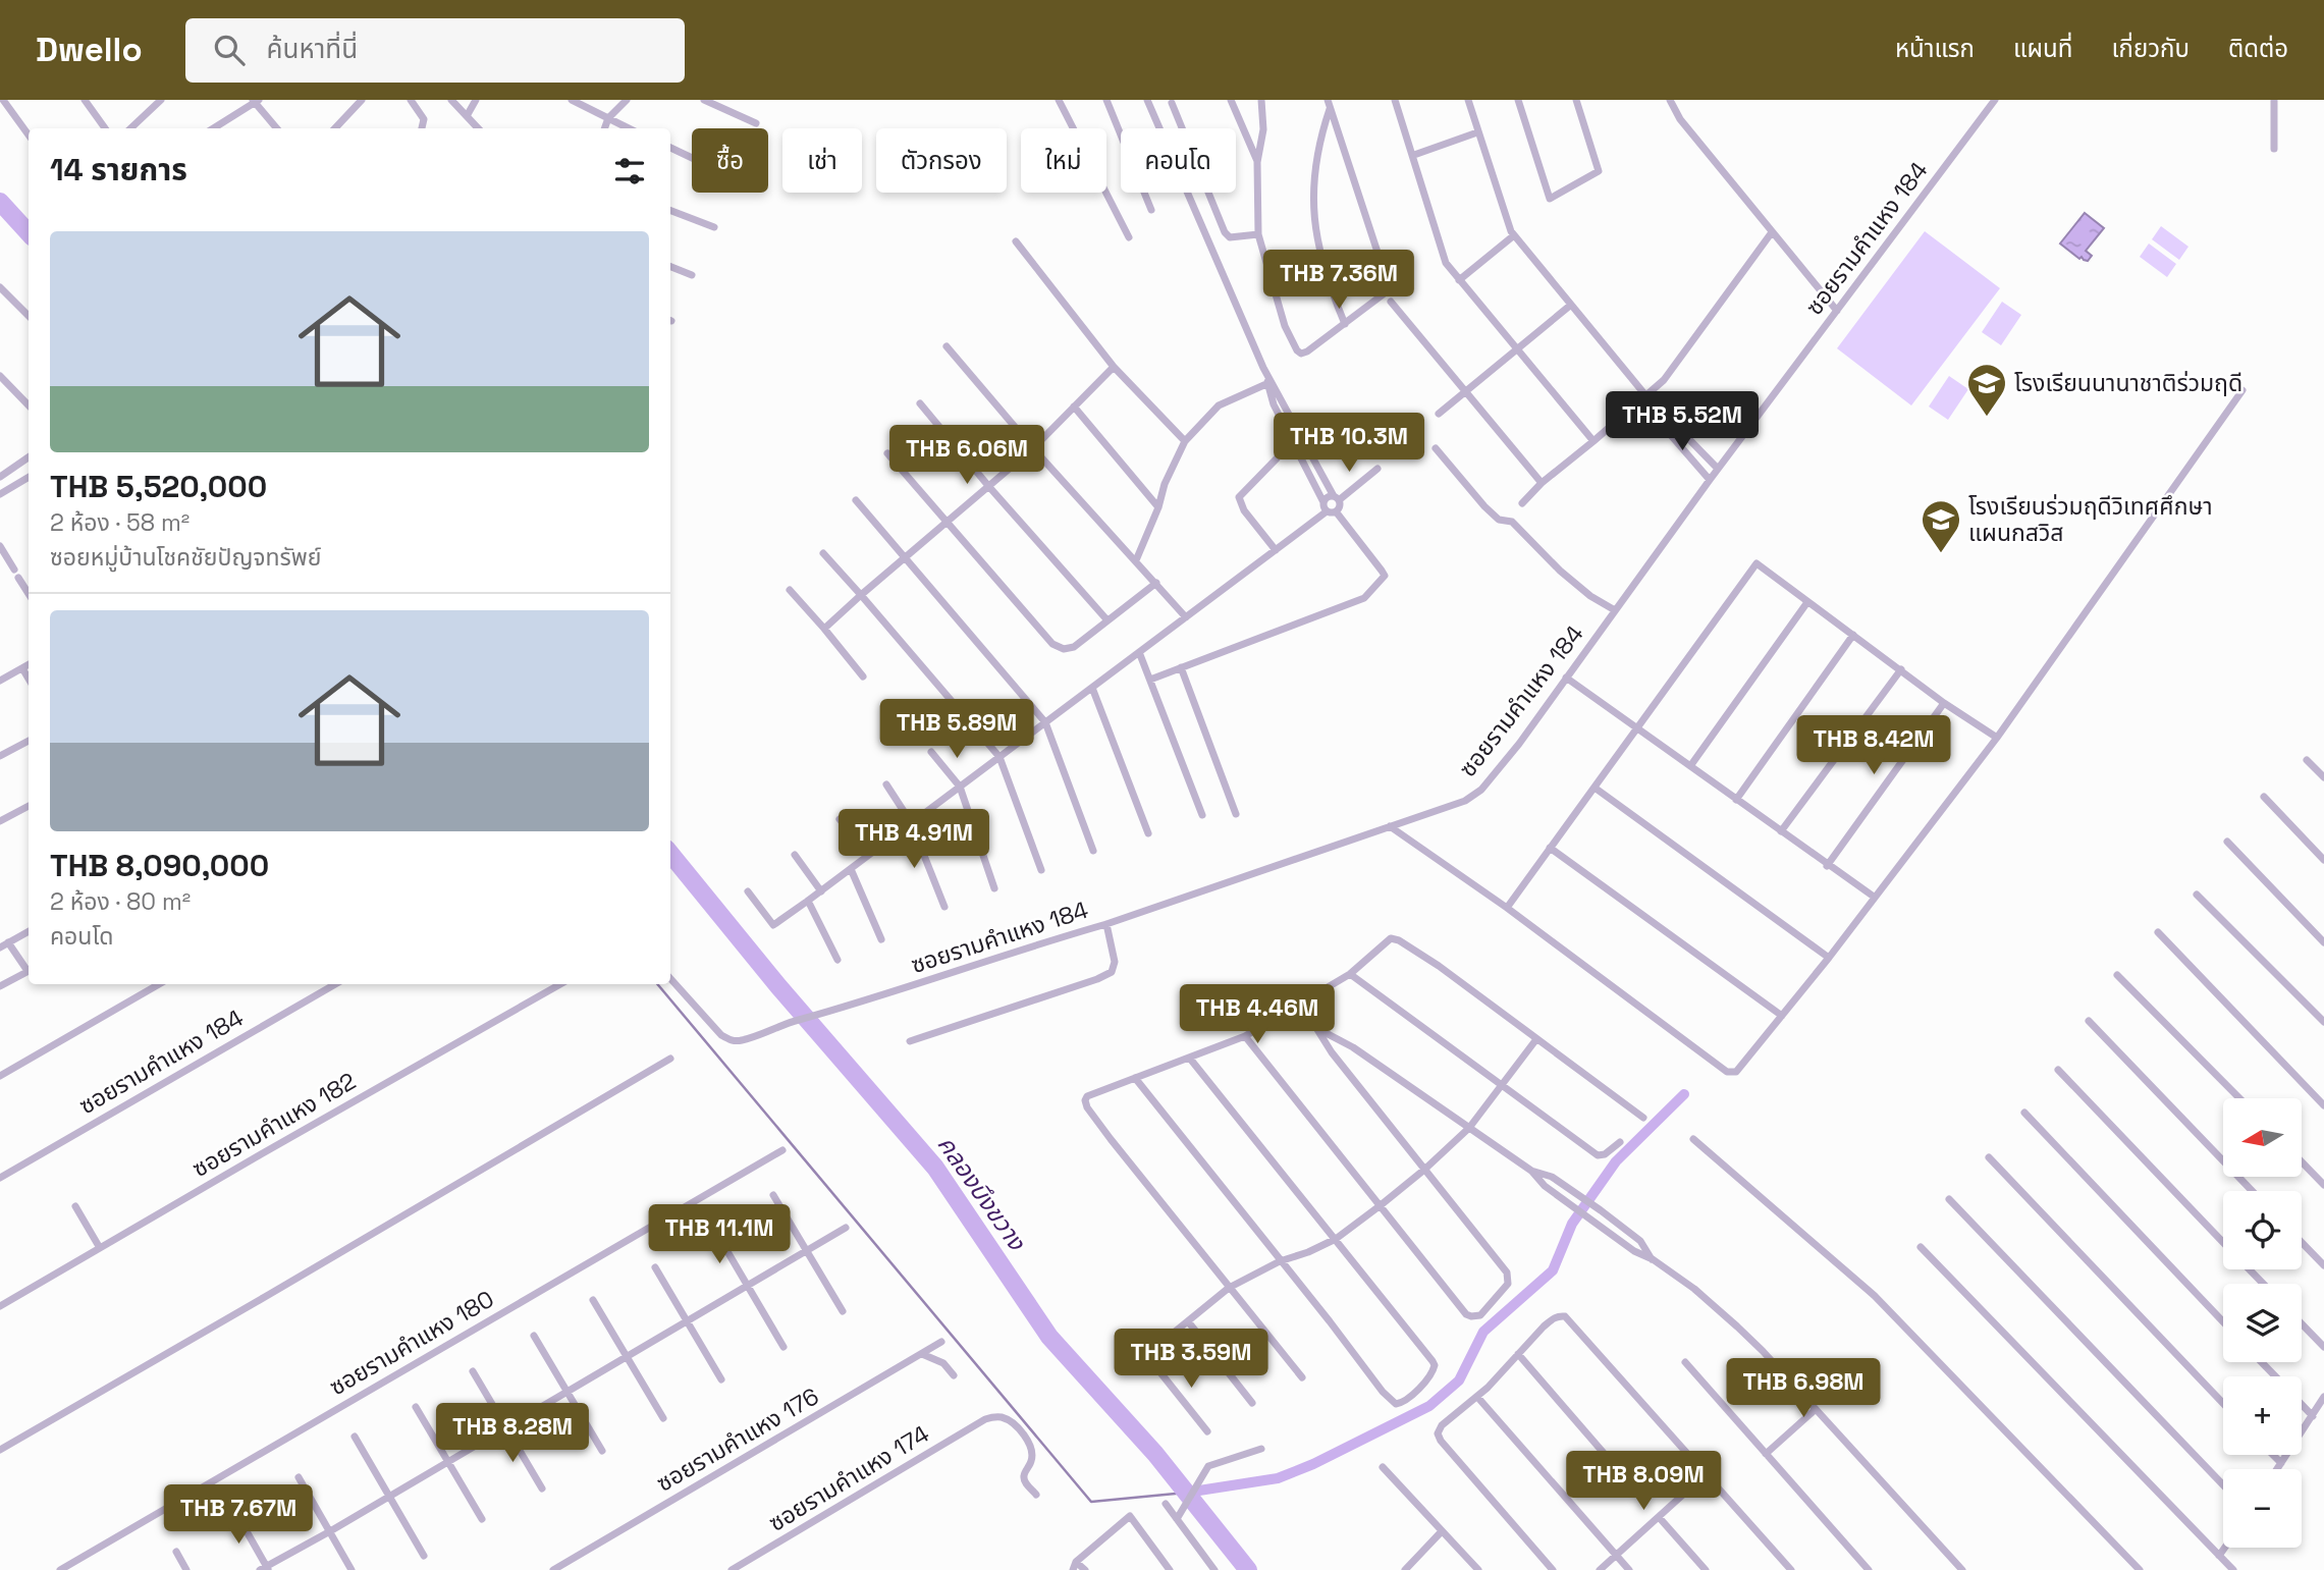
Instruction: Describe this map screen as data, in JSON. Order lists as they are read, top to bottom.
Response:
{
  "streets": {
    "street": [
      "ซอยรามคำแหง 184",
      "ซอยรามคำแหง 182",
      "ซอยรามคำแหง 180",
      "ซอยรามคำแหง 176",
      "ซอยรามคำแหง 174"
    ]
  },
  "water": ["คลองบึงขวาง"],
  "places": {
    "school or university": ["โรงเรียนนานาชาติร่วมฤดี", "โรงเรียนร่วมฤดีวิเทศศึกษา แผนกสวิส"]
  },
  "north": "left",
  "page": {
    "header": "Dwello",
    "search": "ค้นหาที่นี่",
    "nav": [
      "หน้าแรก",
      "แผนที่",
      "เกี่ยวกับ",
      "ติดต่อ"
    ],
    "chip": [
      "ซื้อ",
      "เช่า",
      "ตัวกรอง",
      "ใหม่",
      "คอนโด"
    ],
    "heading": "14 รายการ",
    "list": [
      {
        "name": "THB 5,520,000",
        "note": "2 ห้อง · 58 m² · ซอยหมู่บ้านโชคชัยปัญจทรัพย์"
      },
      {
        "name": "THB 8,090,000",
        "note": "2 ห้อง · 80 m² · คอนโด"
      }
    ],
    "price": [
      "THB 7.36M",
      "THB 5.52M",
      "THB 10.3M",
      "THB 6.06M",
      "THB 5.89M",
      "THB 8.42M",
      "THB 4.91M",
      "THB 4.46M",
      "THB 11.1M",
      "THB 3.59M",
      "THB 6.98M",
      "THB 8.28M",
      "THB 8.09M",
      "THB 7.67M"
    ],
    "map_buttons": ["+", "−"]
  }
}
